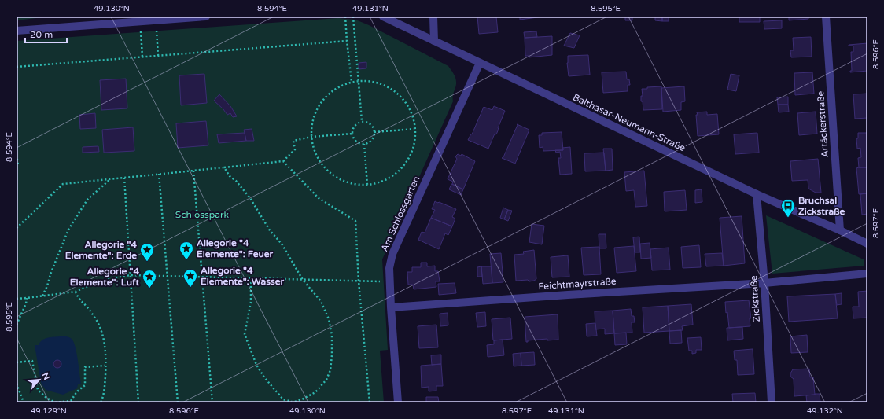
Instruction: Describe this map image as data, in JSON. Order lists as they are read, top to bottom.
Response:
{
  "streets": {
    "street": [
      "Balthasar-Neumann-Straße",
      "Artäckerstraße",
      "Am Schlossgarten",
      "Feichtmayrstraße",
      "Zickstraße"
    ]
  },
  "crossings": [
    ["Balthasar-Neumann-Straße", "Artäckerstraße"],
    ["Balthasar-Neumann-Straße", "Am Schlossgarten"],
    ["Balthasar-Neumann-Straße", "Zickstraße"],
    ["Am Schlossgarten", "Feichtmayrstraße"],
    ["Feichtmayrstraße", "Zickstraße"]
  ],
  "parks": ["Schlosspark"],
  "places": {
    "bus stop": ["Bruchsal Zickstraße"],
    "place": [
      "Allegorie \"4 Elemente\": Feuer",
      "Allegorie \"4 Elemente\": Erde",
      "Allegorie \"4 Elemente\": Wasser",
      "Allegorie \"4 Elemente\": Luft"
    ]
  },
  "scale_bar": "20 m",
  "north": "top right",
  "coordinates": [
    "49.130°N",
    "8.594°E",
    "49.131°N",
    "8.595°E",
    "8.596°E",
    "8.597°E",
    "49.129°N",
    "49.132°N"
  ]
}
